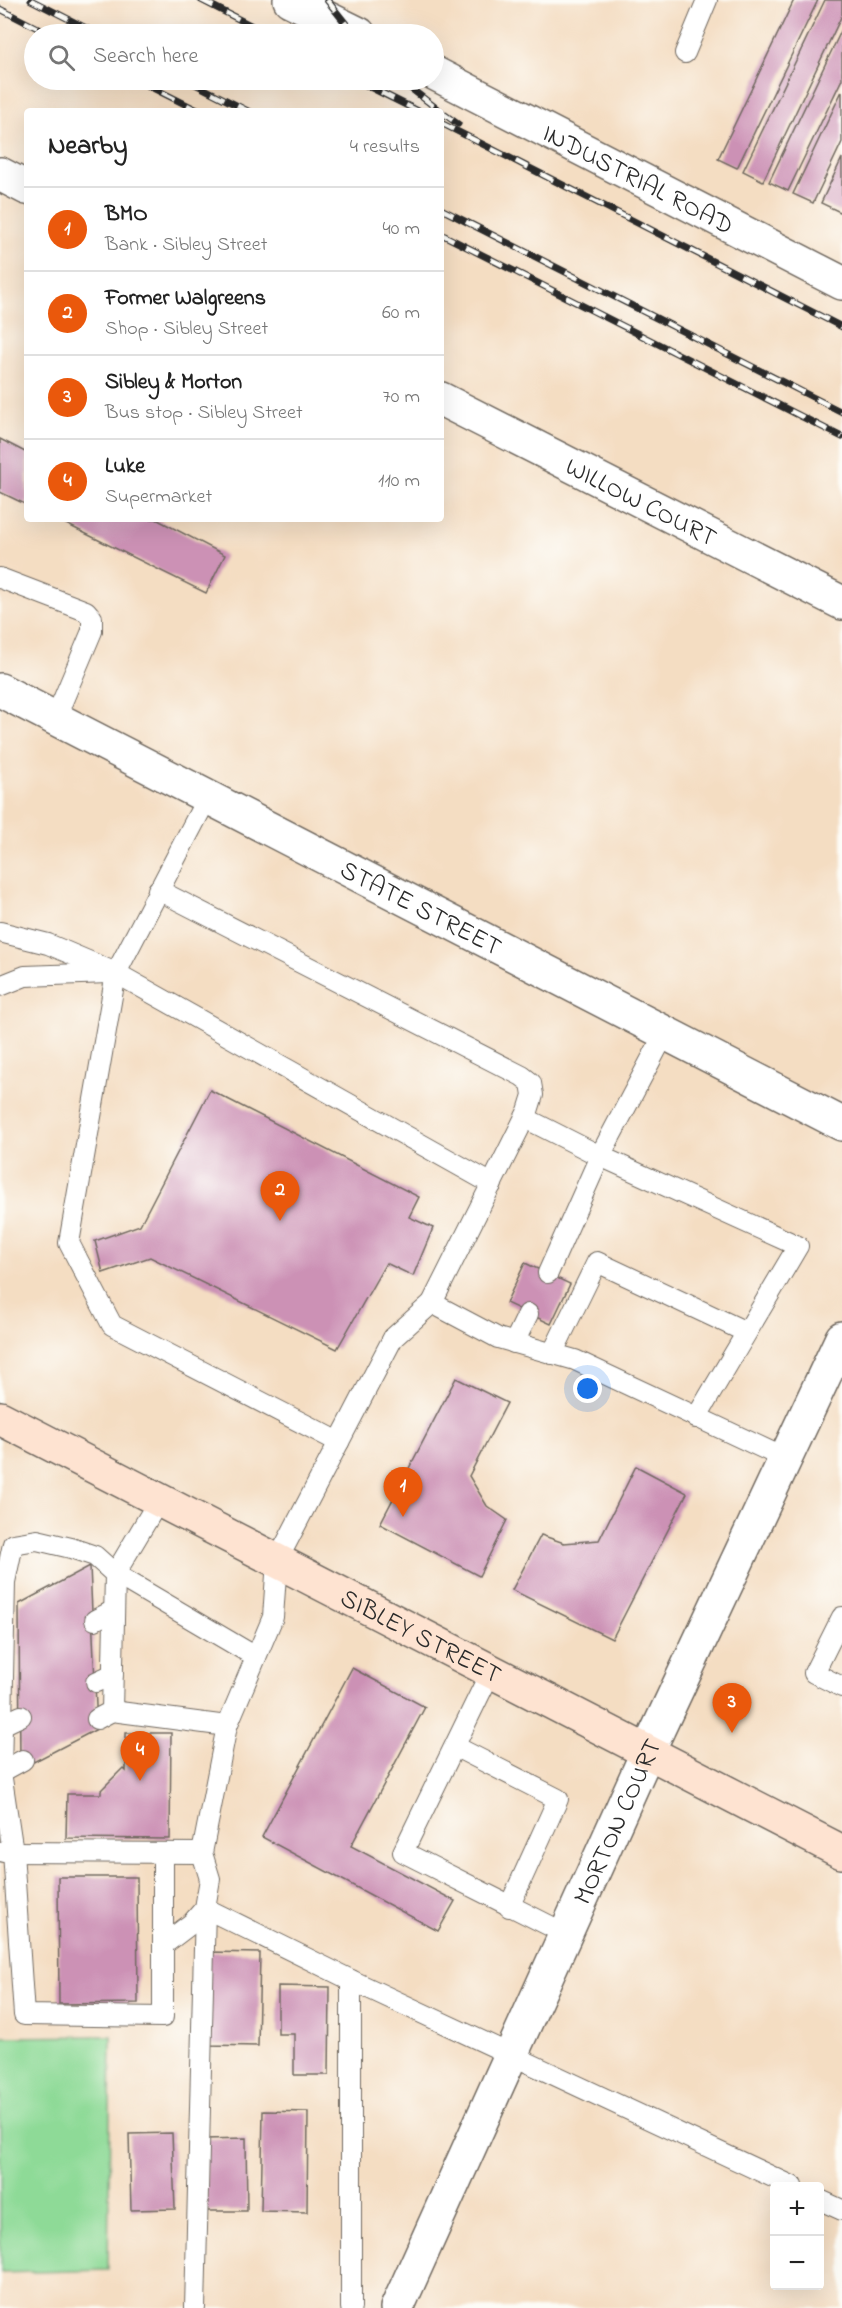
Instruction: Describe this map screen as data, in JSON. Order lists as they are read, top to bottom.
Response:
{
  "streets": {
    "main road": ["SIBLEY STREET"],
    "street": [
      "INDUSTRIAL ROAD",
      "WILLOW COURT",
      "STATE STREET",
      "MORTON COURT"
    ]
  },
  "crossings": [
    ["SIBLEY STREET", "MORTON COURT"]
  ],
  "page": {
    "search": "Search here",
    "heading": ["Nearby", "4 results"],
    "list": [
      {
        "mark": "1",
        "name": "BMO",
        "note": "Bank · Sibley Street",
        "value": "40 m"
      },
      {
        "mark": "2",
        "name": "Former Walgreens",
        "note": "Shop · Sibley Street",
        "value": "60 m"
      },
      {
        "mark": "3",
        "name": "Sibley & Morton",
        "note": "Bus stop · Sibley Street",
        "value": "70 m"
      },
      {
        "mark": "4",
        "name": "Luke",
        "note": "Supermarket",
        "value": "110 m"
      }
    ],
    "pins": [
      "2",
      "1",
      "3",
      "4"
    ],
    "map_buttons": ["+", "−"]
  }
}
